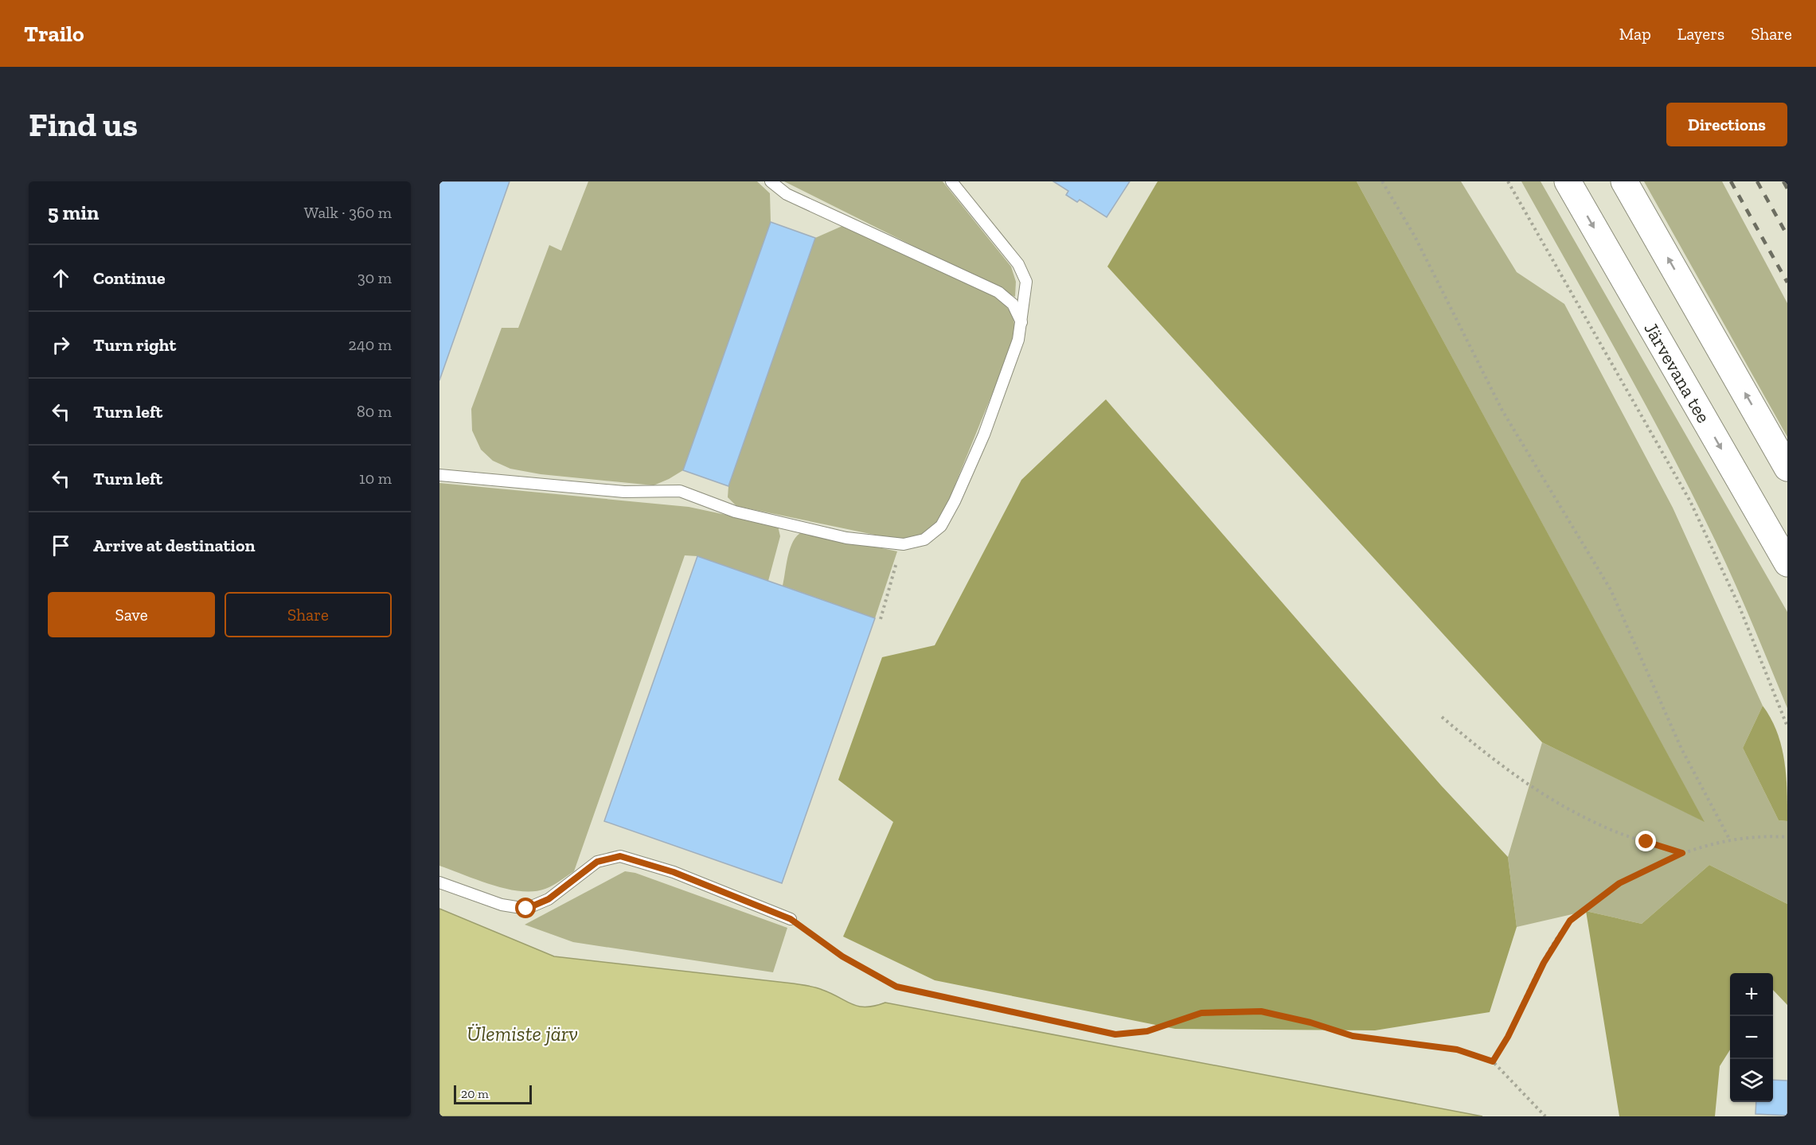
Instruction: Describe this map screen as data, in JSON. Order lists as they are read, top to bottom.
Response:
{
  "streets": {
    "main road": ["Järvevana tee"]
  },
  "water": ["Ülemiste järv"],
  "scale_bar": "20 m",
  "page": {
    "header": "Trailo",
    "nav": ["Map", "Layers", "Share"],
    "buttons": [
      "Directions",
      ["Save", "Share"]
    ],
    "title": "Find us",
    "heading": ["5 min", "Walk · 360 m"],
    "list": [
      ["Continue", "30 m"],
      ["Turn right", "240 m"],
      ["Turn left", "80 m"],
      ["Turn left", "10 m"],
      "Arrive at destination"
    ],
    "map_buttons": ["+", "−"],
    "scale": "20 m"
  }
}
